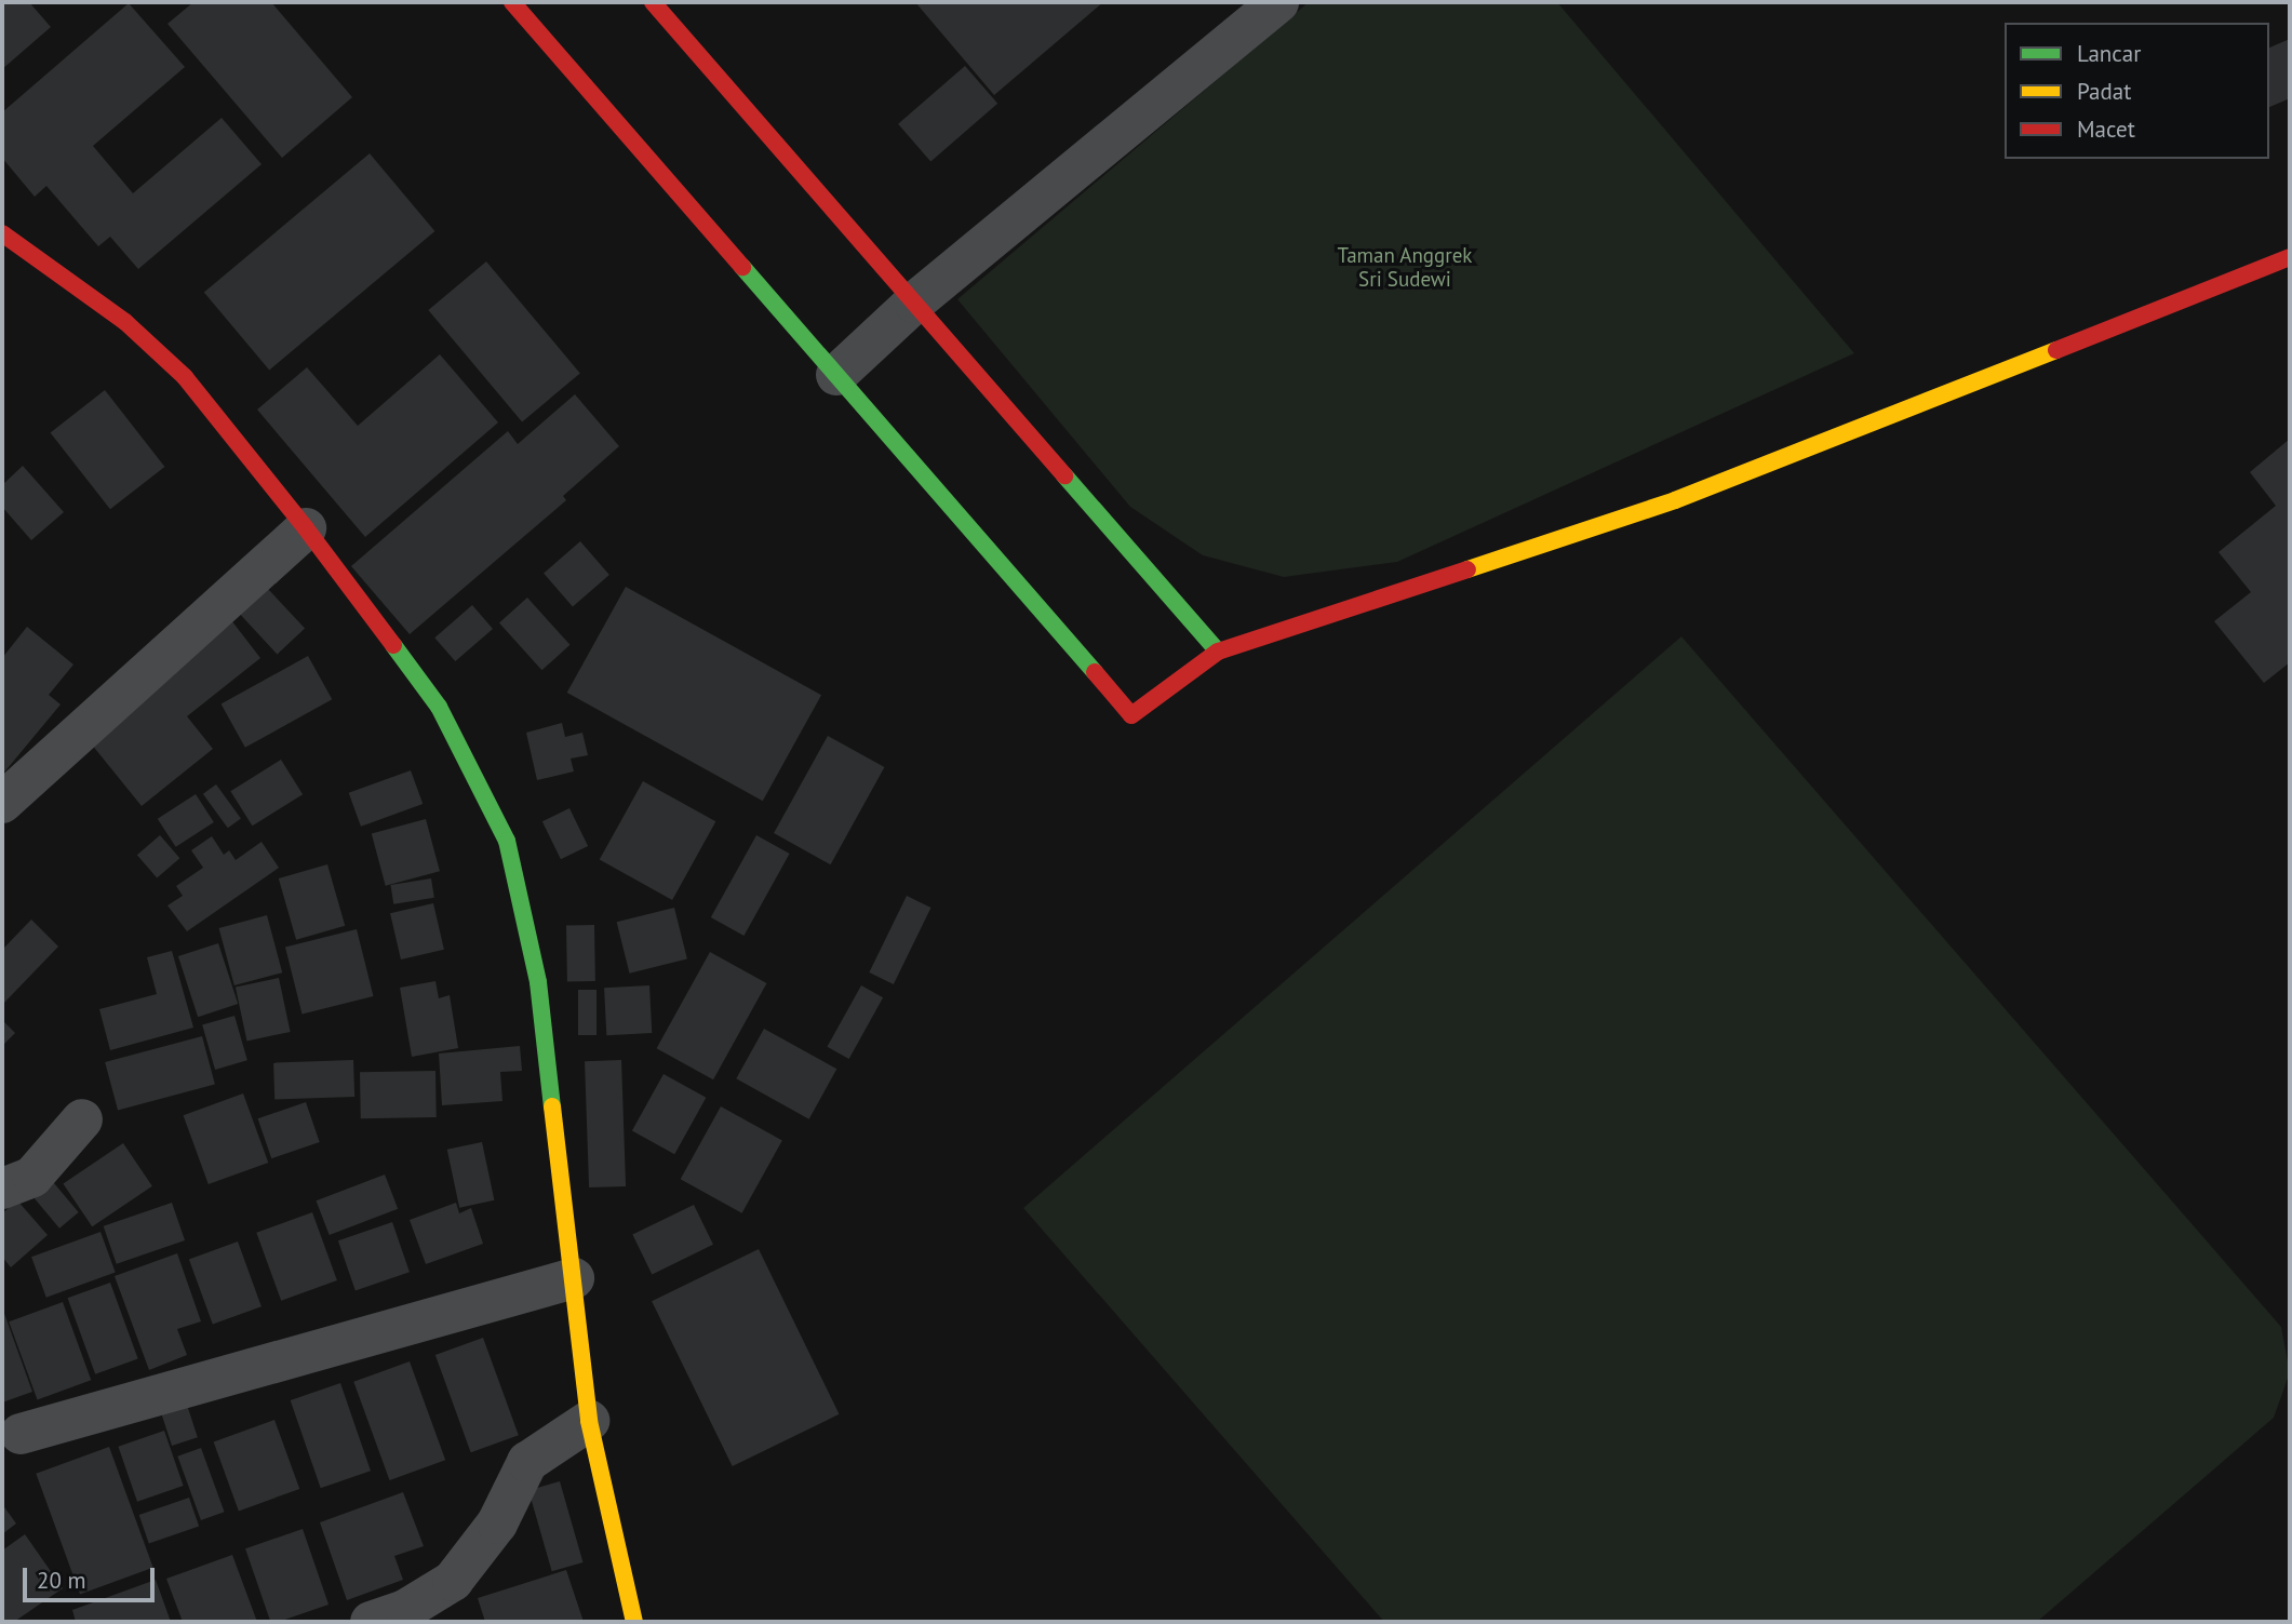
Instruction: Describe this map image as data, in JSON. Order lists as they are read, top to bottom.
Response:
{
  "parks": ["Taman Anggrek Sri Sudewi"],
  "legend": ["Lancar", "Padat", "Macet"],
  "scale_bar": "20 m"
}
